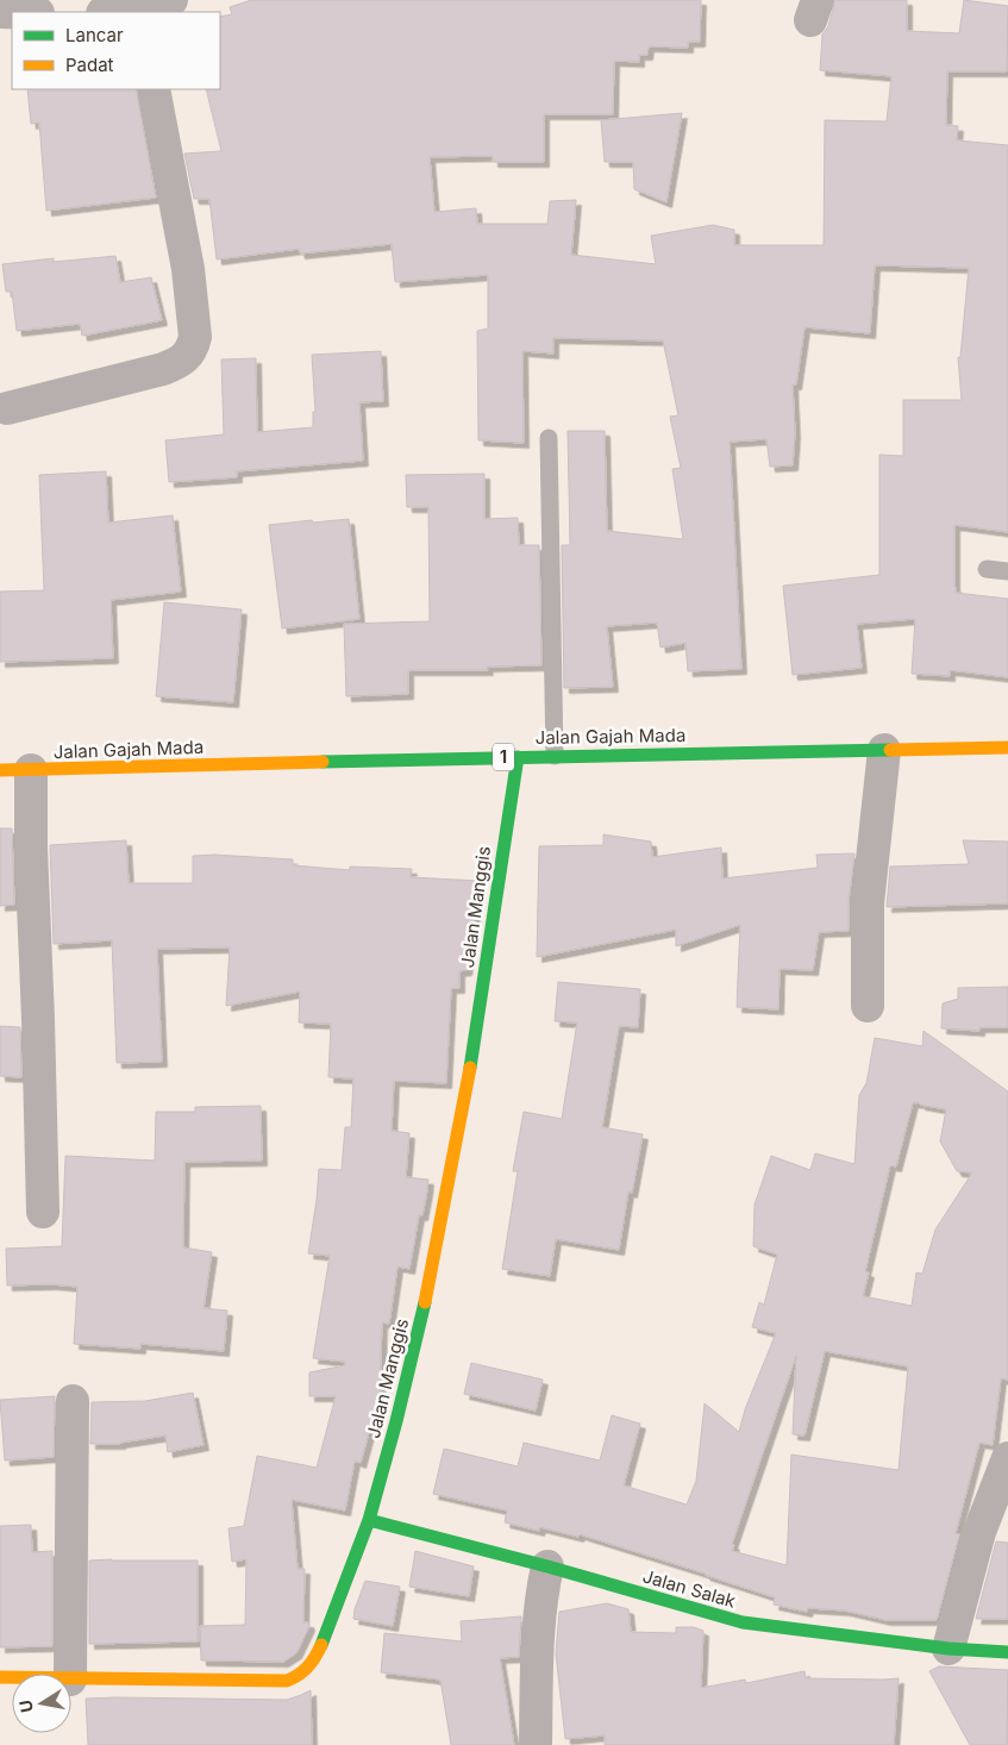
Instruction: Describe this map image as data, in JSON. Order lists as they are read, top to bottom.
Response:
{
  "streets": {
    "main road": [
      "Jalan Gajah Mada",
      "1",
      "Jalan Manggis",
      "Jalan Salak"
    ]
  },
  "crossings": [
    ["Jalan Gajah Mada", "Jalan Manggis"],
    ["Jalan Manggis", "Jalan Salak"]
  ],
  "legend": ["Lancar", "Padat"],
  "north": "left"
}
